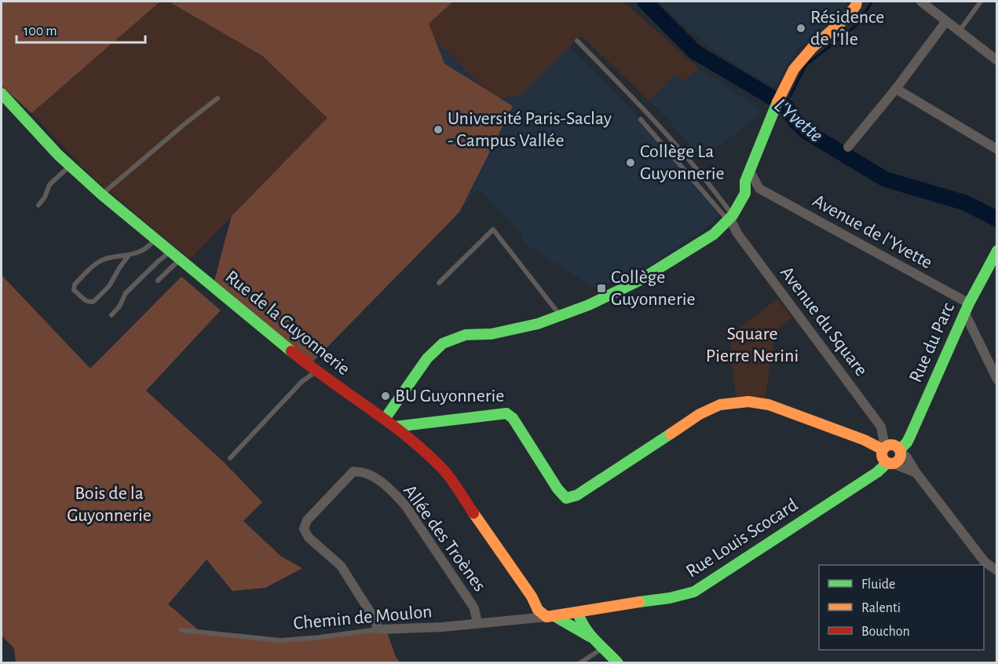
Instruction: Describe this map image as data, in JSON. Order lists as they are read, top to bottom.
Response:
{
  "streets": {
    "street": [
      "Avenue de l'Yvette",
      "Avenue du Square",
      "Rue de la Guyonnerie",
      "Rue du Parc",
      "Allée des Troènes",
      "Rue Louis Scocard",
      "Chemin de Moulon"
    ]
  },
  "crossings": [
    ["Avenue de l'Yvette", "Rue du Parc"],
    ["Avenue du Square", "Rue du Parc"],
    ["Avenue du Square", "Rue Louis Scocard"],
    ["Rue de la Guyonnerie", "Rue Louis Scocard"],
    ["Rue de la Guyonnerie", "Chemin de Moulon"],
    ["Rue du Parc", "Rue Louis Scocard"],
    ["Allée des Troènes", "Chemin de Moulon"],
    ["Rue Louis Scocard", "Chemin de Moulon"]
  ],
  "water": ["L'Yvette"],
  "parks": ["Square Pierre Nerini", "Bois de la Guyonnerie"],
  "places": {
    "other": [
      "Résidence de l'Île",
      "Université Paris-Saclay - Campus Vallée",
      "Collège La Guyonnerie",
      "BU Guyonnerie"
    ],
    "transit": ["Collège Guyonnerie"]
  },
  "legend": ["Fluide", "Ralenti", "Bouchon"],
  "scale_bar": "100 m"
}
